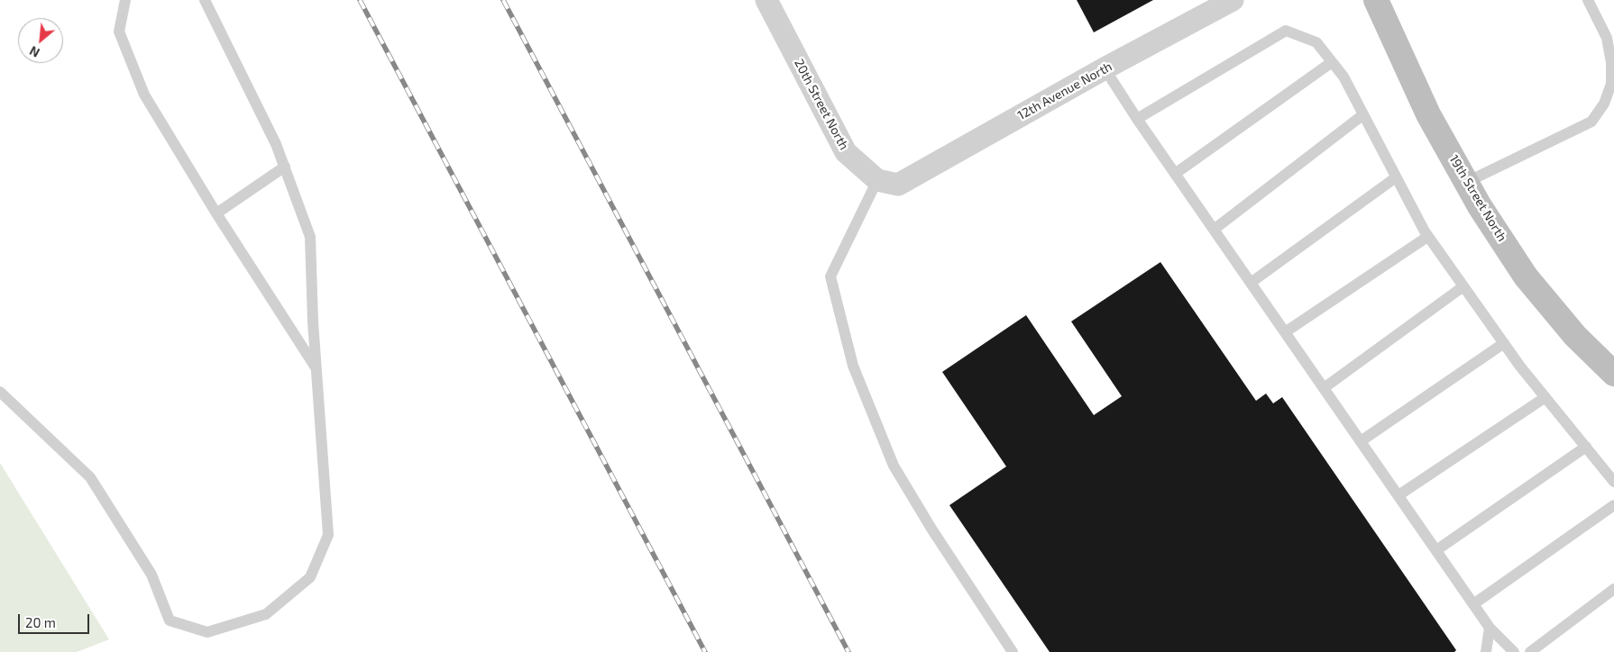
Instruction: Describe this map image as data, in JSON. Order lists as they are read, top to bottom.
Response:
{
  "streets": {
    "main road": ["19th Street North"],
    "street": ["12th Avenue North", "20th Street North"]
  },
  "crossings": [
    ["12th Avenue North", "20th Street North"]
  ],
  "scale_bar": "20 m",
  "north": "bottom left"
}
